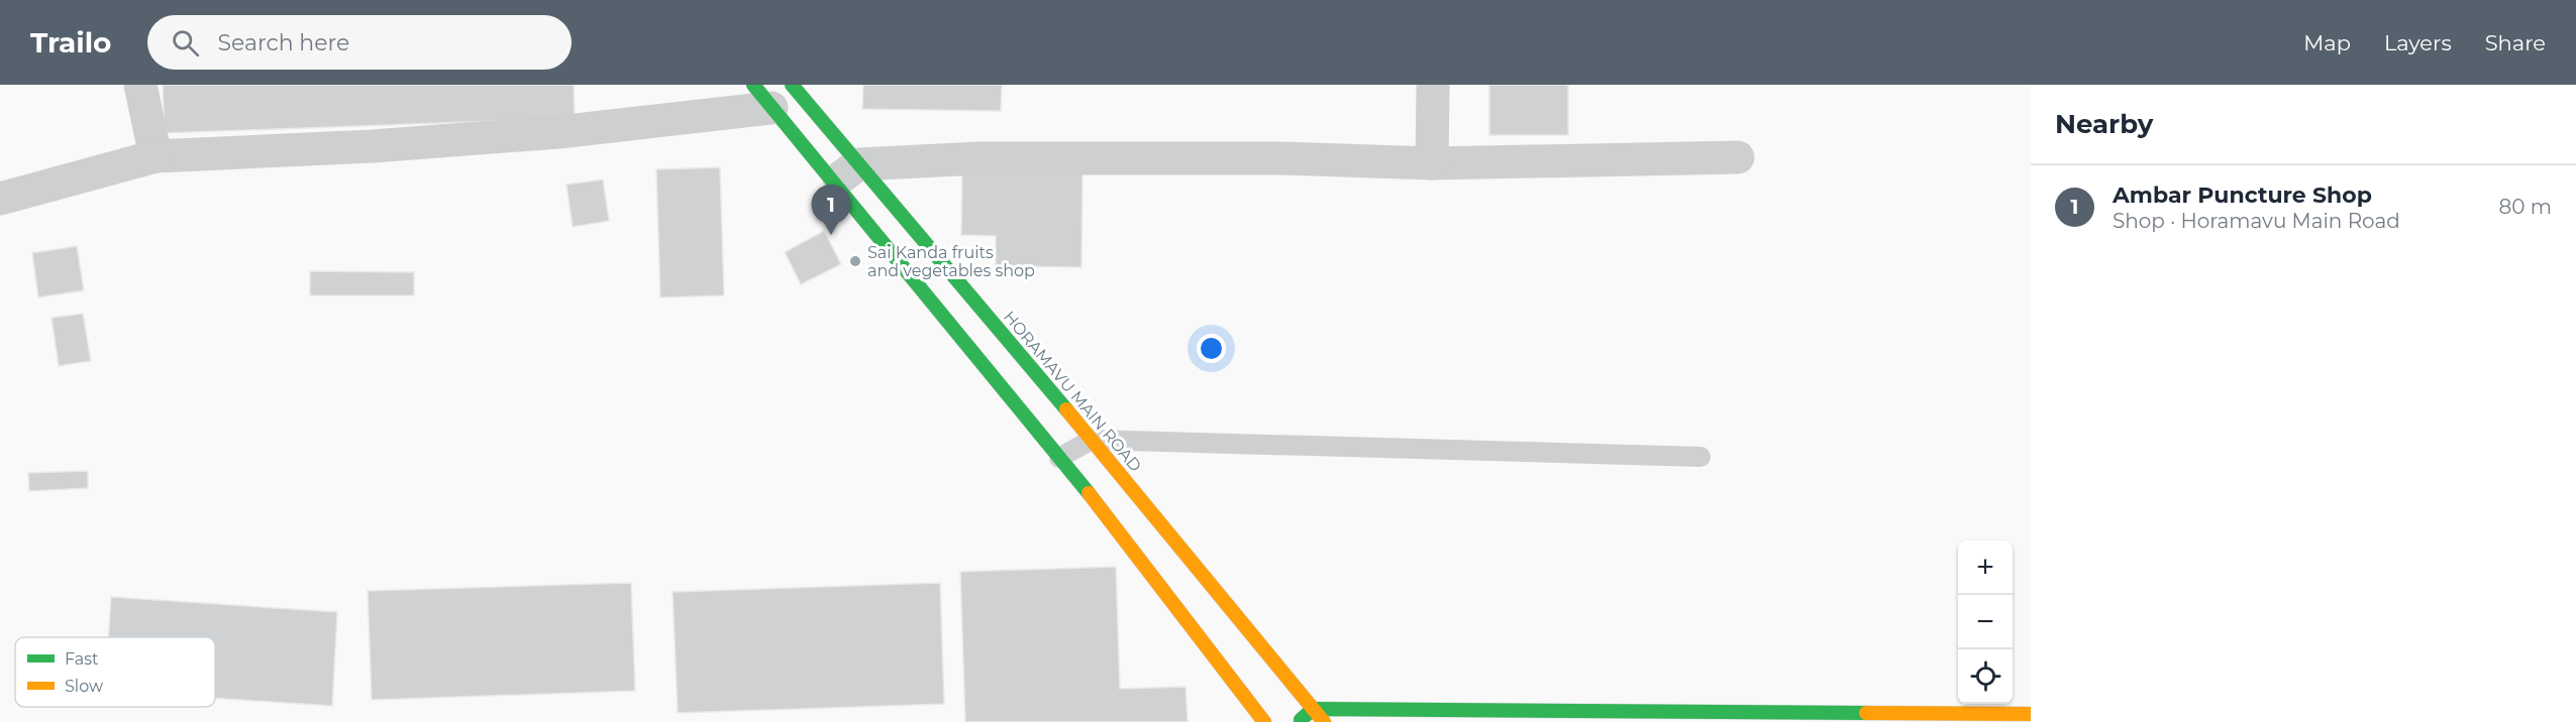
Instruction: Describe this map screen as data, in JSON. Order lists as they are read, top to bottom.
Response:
{
  "streets": {
    "main road": ["HORAMAVU MAIN ROAD"]
  },
  "places": ["Sai Kanda fruits and vegetables shop"],
  "legend": ["Fast", "Slow"],
  "page": {
    "header": "Trailo",
    "search": "Search here",
    "nav": ["Map", "Layers", "Share"],
    "heading": "Nearby",
    "list": [
      {
        "mark": "1",
        "name": "Ambar Puncture Shop",
        "note": "Shop · Horamavu Main Road",
        "value": "80 m"
      }
    ],
    "pins": "1",
    "map_buttons": ["+", "−"]
  }
}
